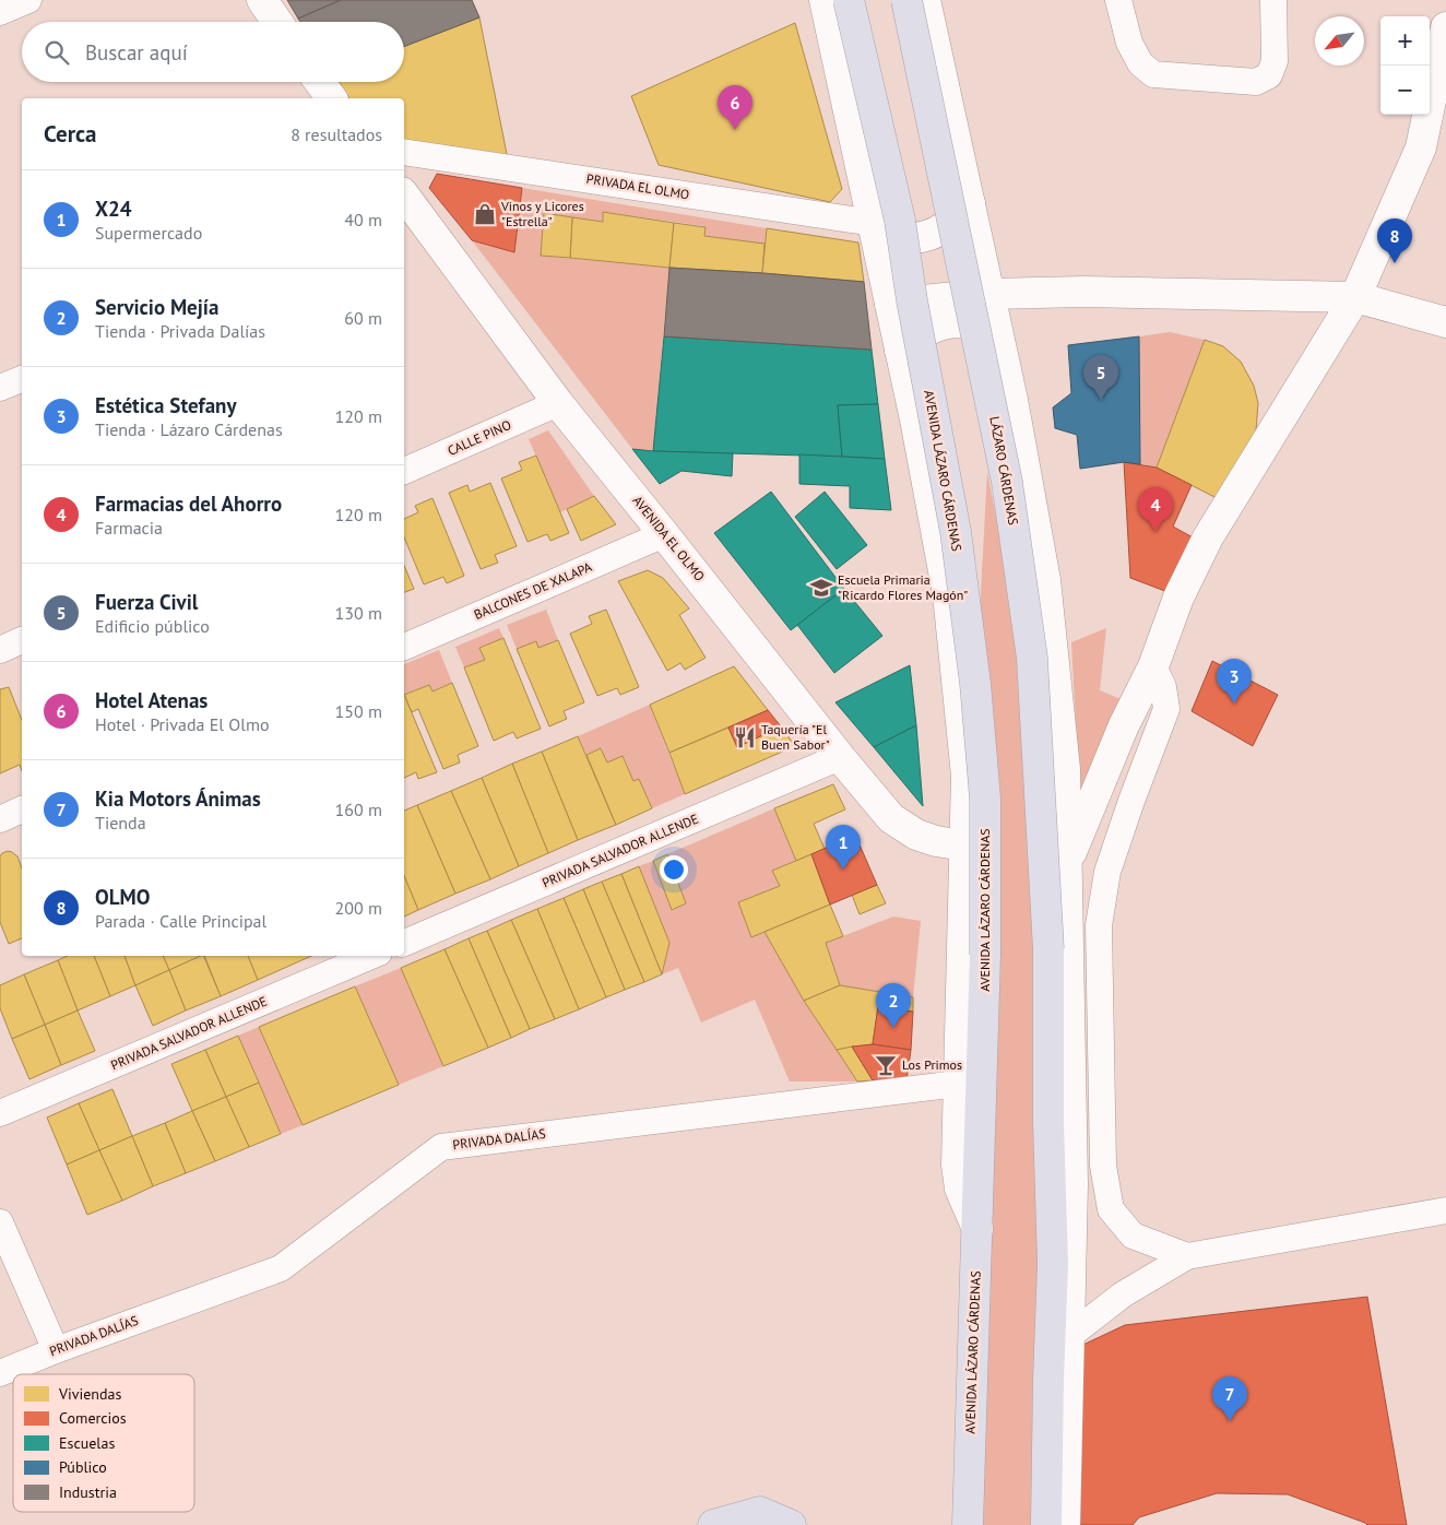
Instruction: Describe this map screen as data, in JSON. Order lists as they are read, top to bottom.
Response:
{
  "streets": {
    "highway": ["AVENIDA LÁZARO CÁRDENAS", "LÁZARO CÁRDENAS"],
    "street": [
      "PRIVADA EL OLMO",
      "CALLE PINO",
      "AVENIDA EL OLMO",
      "BALCONES DE XALAPA",
      "PRIVADA SALVADOR ALLENDE",
      "PRIVADA DALÍAS"
    ]
  },
  "crossings": [
    ["CALLE PINO", "AVENIDA EL OLMO"],
    ["AVENIDA EL OLMO", "BALCONES DE XALAPA"],
    ["AVENIDA EL OLMO", "PRIVADA SALVADOR ALLENDE"]
  ],
  "places": {
    "shop": ["Vinos y Licores \"Estrella\""],
    "school or university": ["Escuela Primaria \"Ricardo Flores Magón\""],
    "restaurant": ["Taquería \"El Buen Sabor\""],
    "bar": ["Los Primos"]
  },
  "legend": [
    "Viviendas",
    "Comercios",
    "Escuelas",
    "Público",
    "Industria"
  ],
  "north": "bottom left",
  "page": {
    "map_buttons": ["+", "−"],
    "search": "Buscar aquí",
    "pins": [
      "6",
      "8",
      "5",
      "4",
      "3",
      "1",
      "2",
      "7"
    ],
    "heading": ["Cerca", "8 resultados"],
    "list": [
      {
        "mark": "1",
        "name": "X24",
        "note": "Supermercado",
        "value": "40 m"
      },
      {
        "mark": "2",
        "name": "Servicio Mejía",
        "note": "Tienda · Privada Dalías",
        "value": "60 m"
      },
      {
        "mark": "3",
        "name": "Estética Stefany",
        "note": "Tienda · Lázaro Cárdenas",
        "value": "120 m"
      },
      {
        "mark": "4",
        "name": "Farmacias del Ahorro",
        "note": "Farmacia",
        "value": "120 m"
      },
      {
        "mark": "5",
        "name": "Fuerza Civil",
        "note": "Edificio público",
        "value": "130 m"
      },
      {
        "mark": "6",
        "name": "Hotel Atenas",
        "note": "Hotel · Privada El Olmo",
        "value": "150 m"
      },
      {
        "mark": "7",
        "name": "Kia Motors Ánimas",
        "note": "Tienda",
        "value": "160 m"
      },
      {
        "mark": "8",
        "name": "OLMO",
        "note": "Parada · Calle Principal",
        "value": "200 m"
      }
    ]
  }
}
